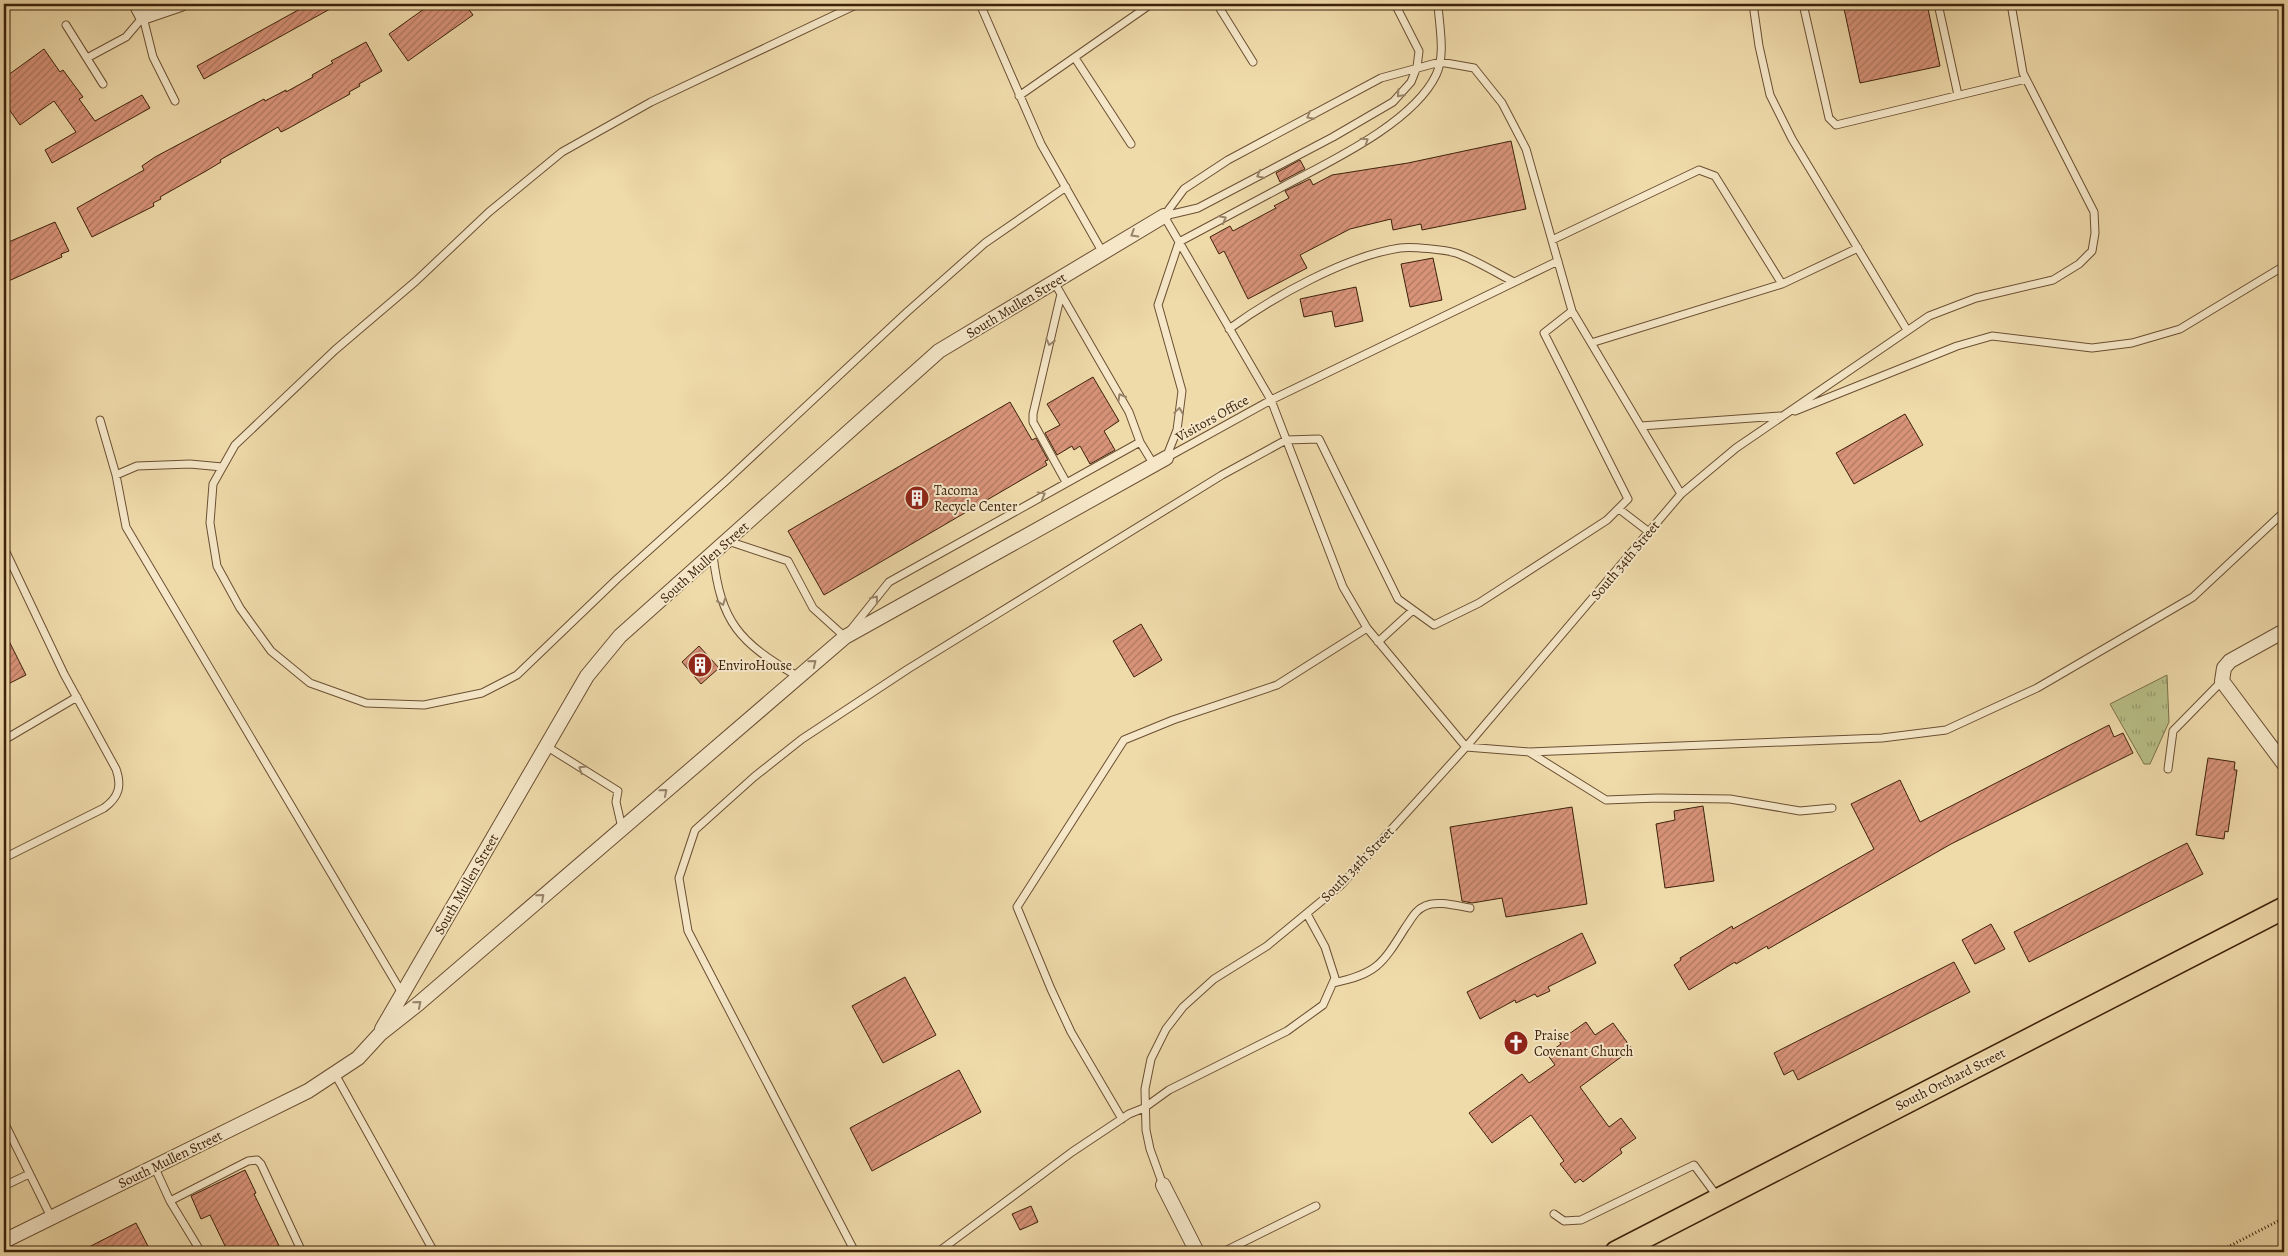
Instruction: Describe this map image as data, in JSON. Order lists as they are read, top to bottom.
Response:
{
  "streets": {
    "main road": ["South Orchard Street"],
    "street": ["South Mullen Street", "South 34th Street"],
    "lane": ["Visitors Office"]
  },
  "crossings": [
    ["South Mullen Street", "Visitors Office"]
  ],
  "places": {
    "building": ["Tacoma Recycle Center", "EnviroHouse"],
    "church": ["Praise Covenant Church"]
  }
}
